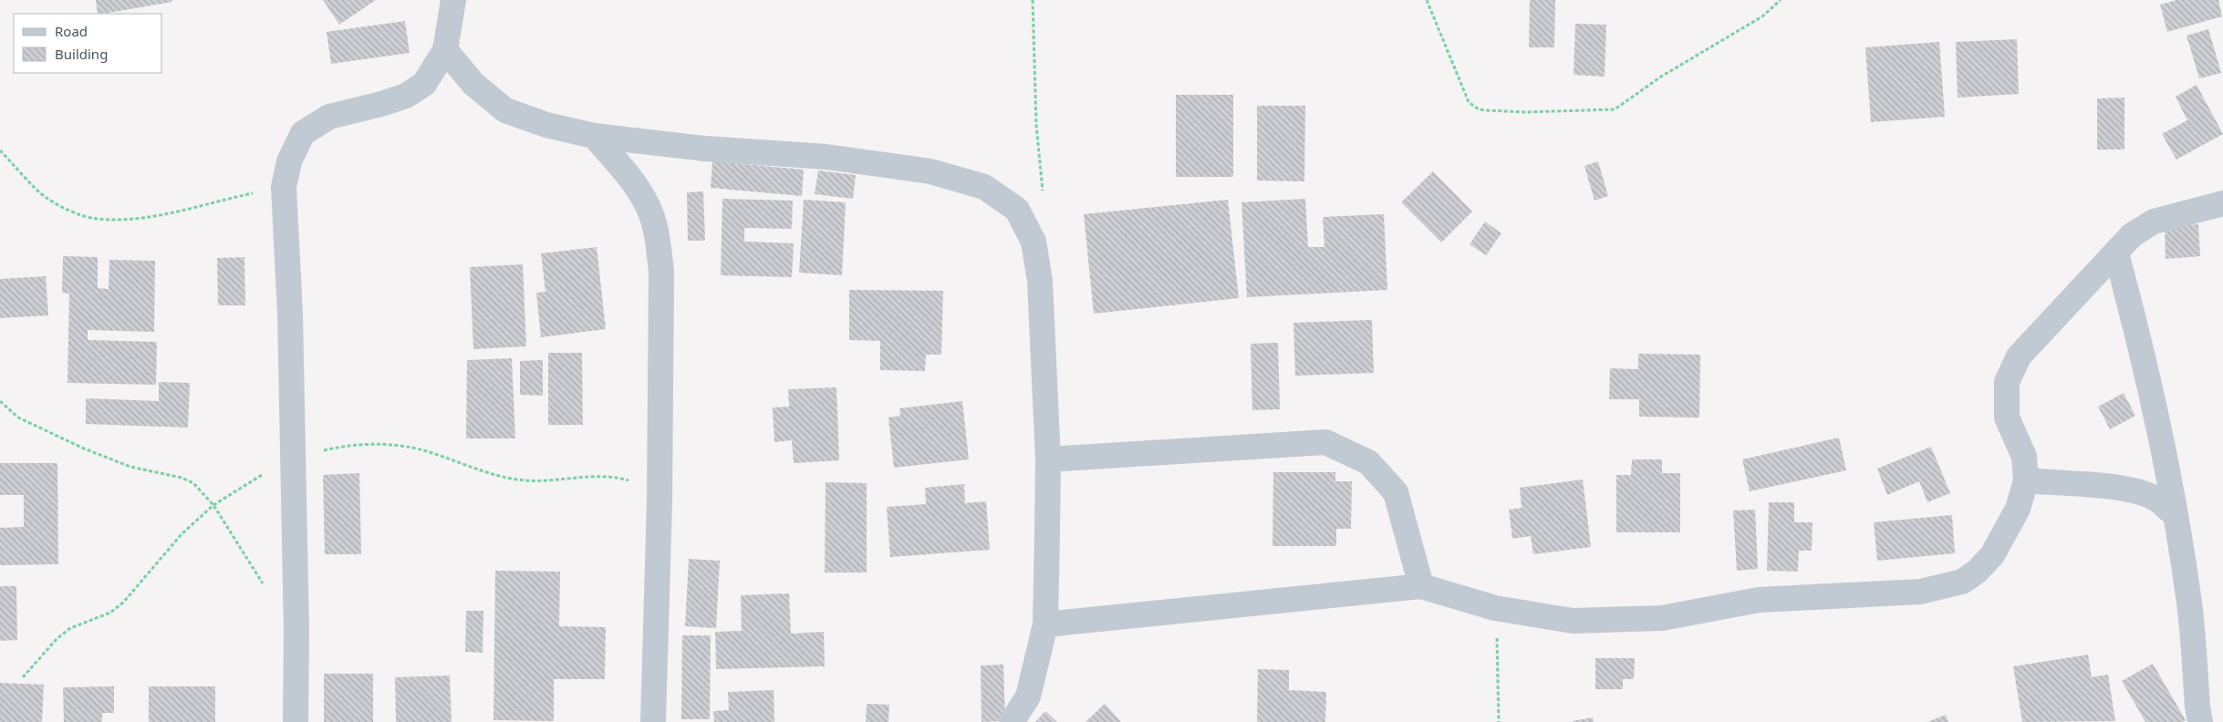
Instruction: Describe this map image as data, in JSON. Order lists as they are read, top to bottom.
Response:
{
  "legend": ["Road", "Building"]
}
